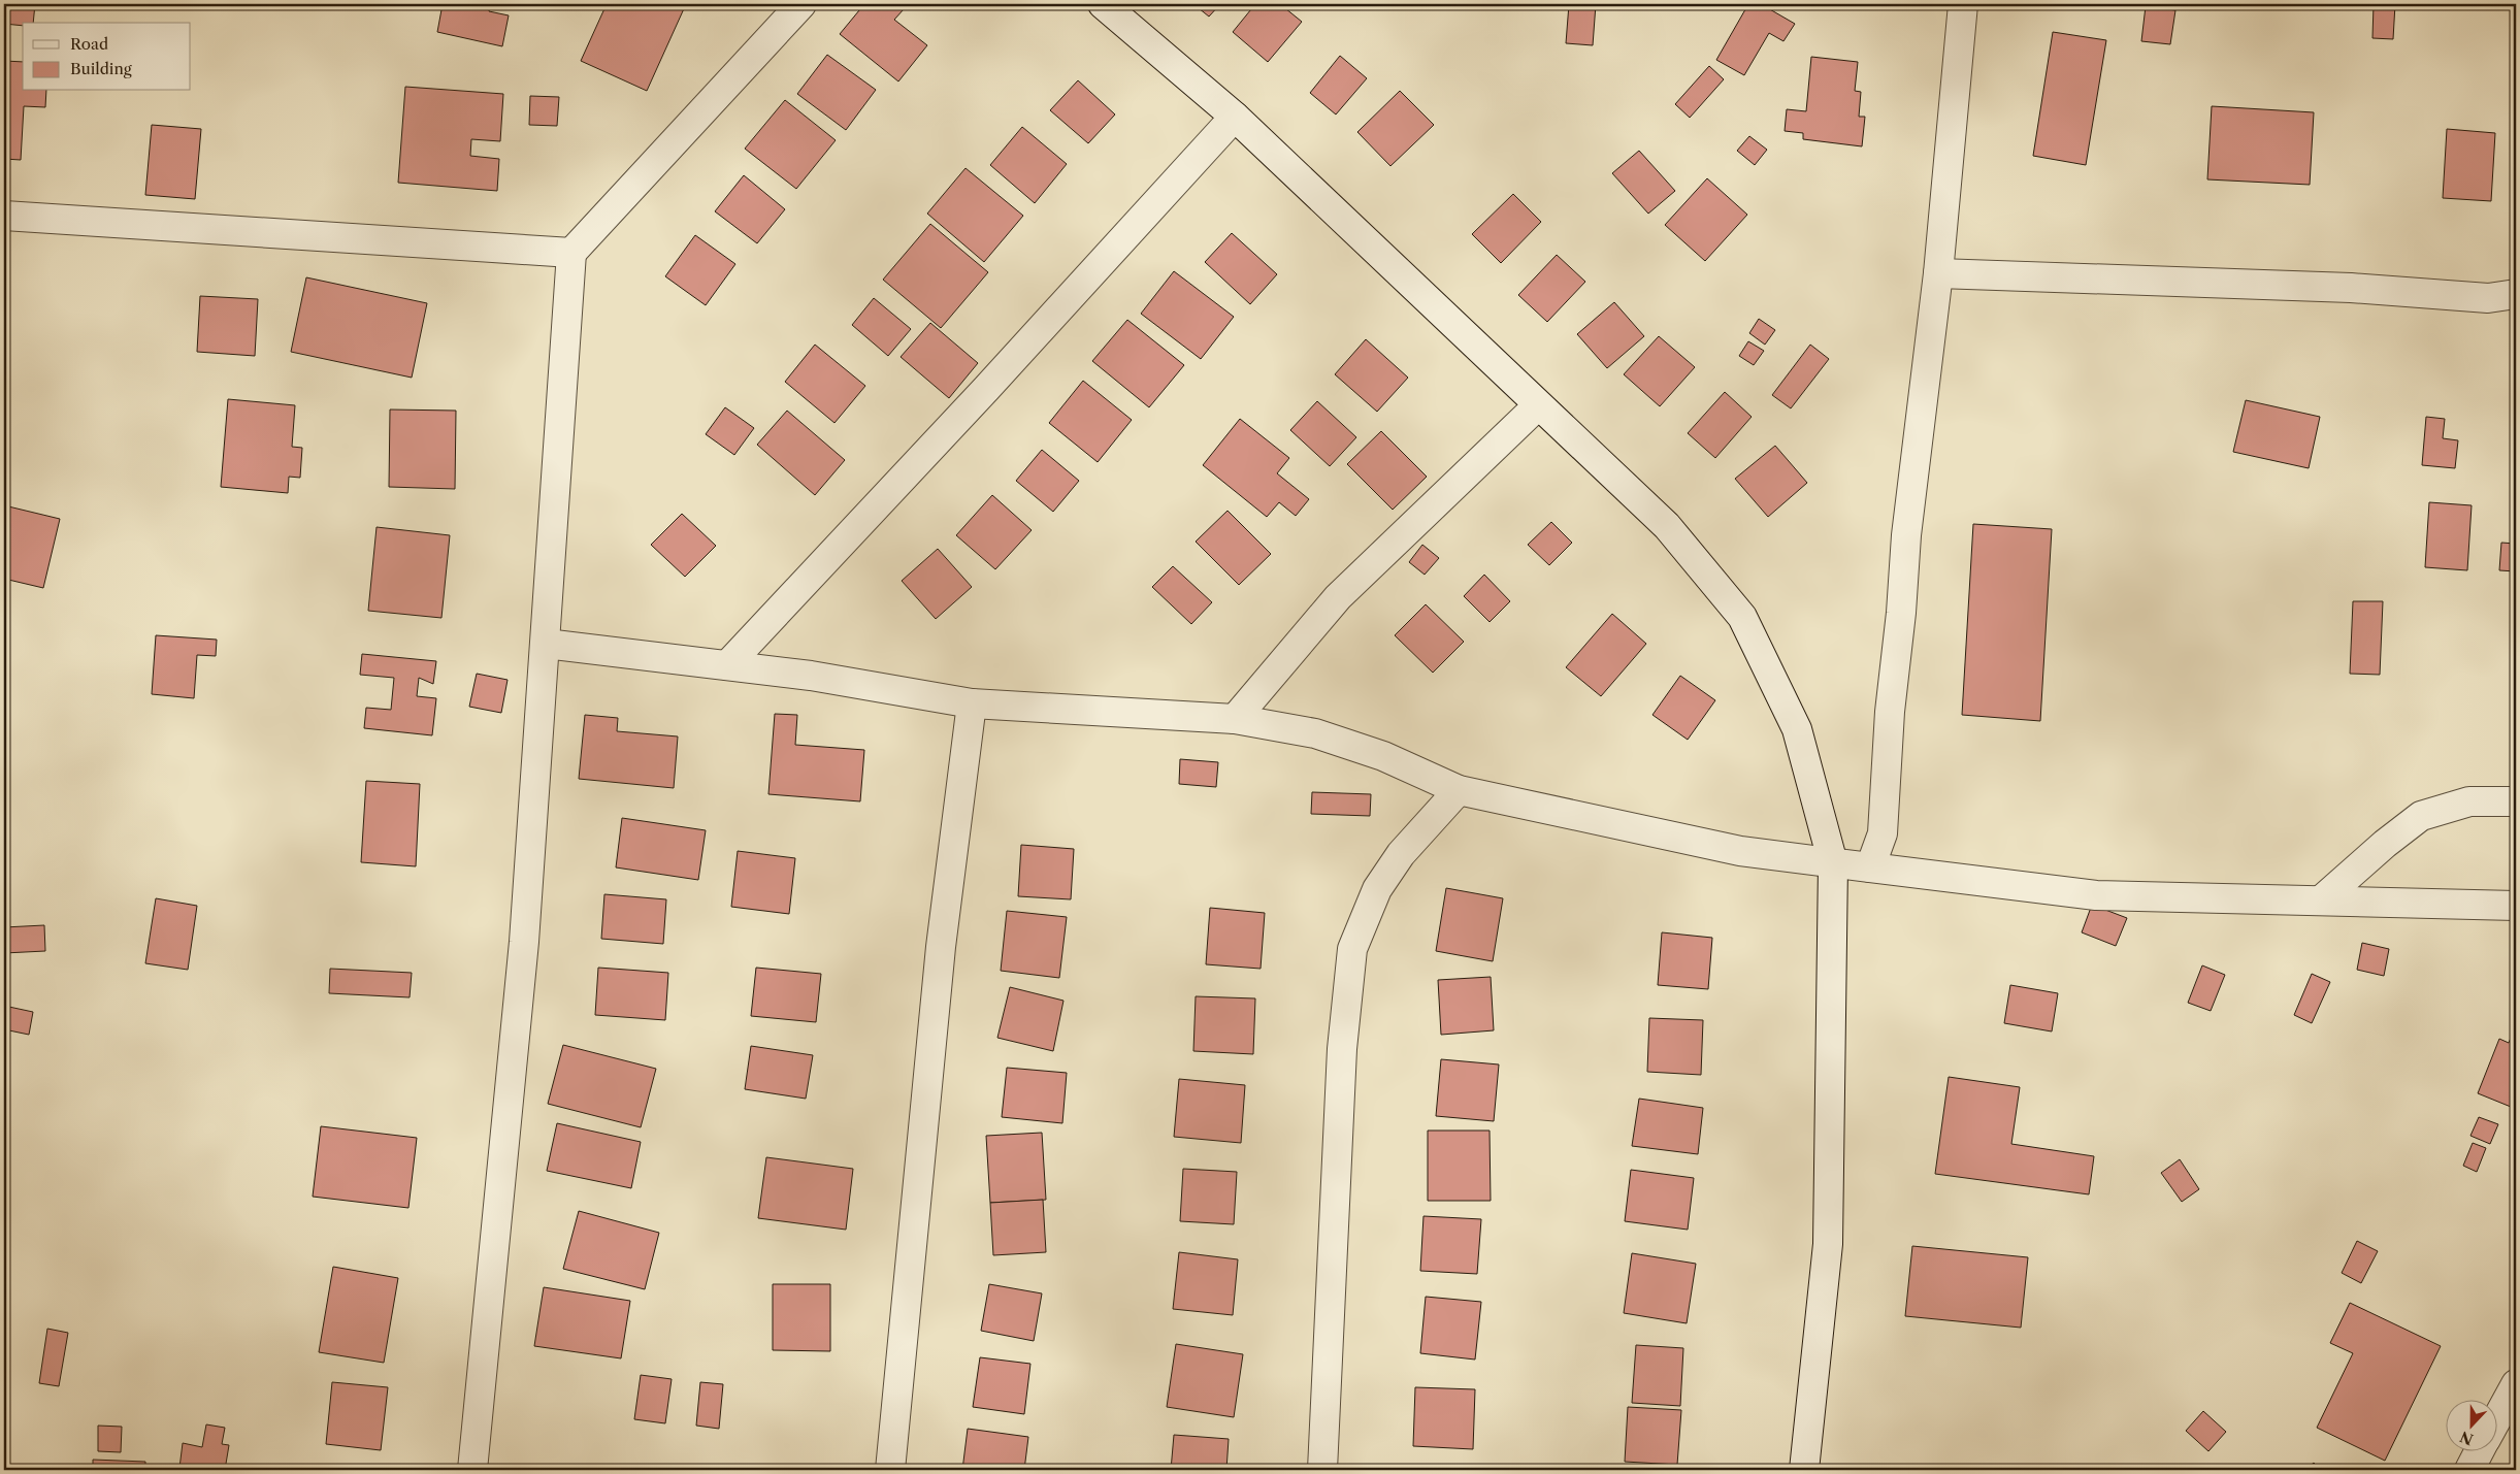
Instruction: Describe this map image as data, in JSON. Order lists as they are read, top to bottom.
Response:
{
  "legend": ["Road", "Building"],
  "north": "bottom"
}
